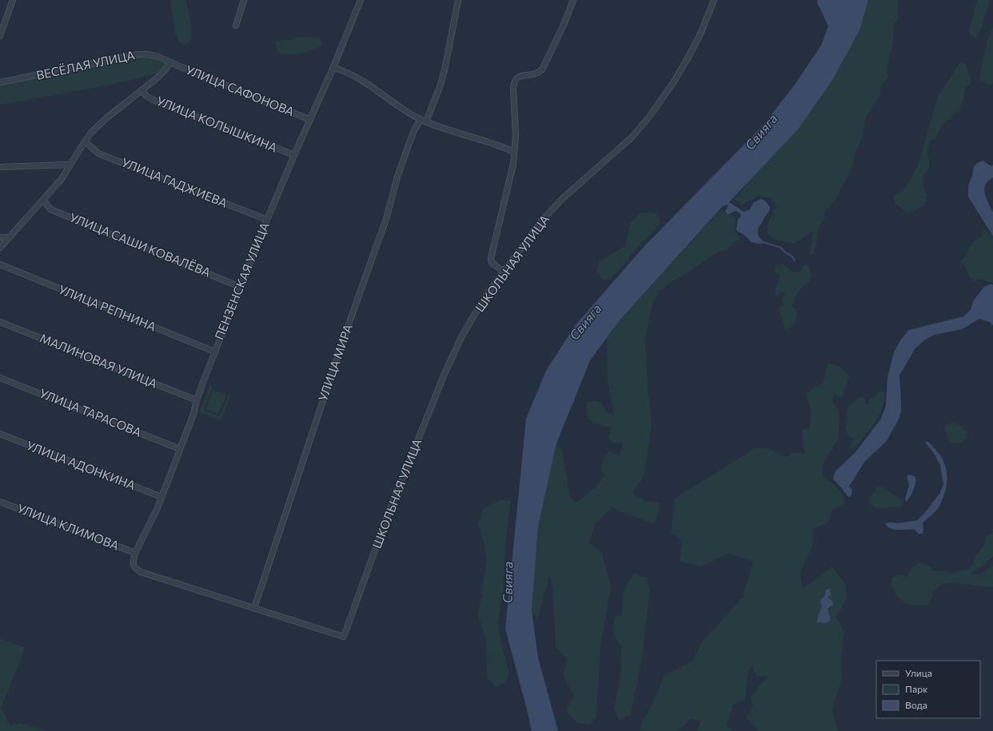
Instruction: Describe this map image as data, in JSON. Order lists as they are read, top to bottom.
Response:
{
  "streets": {
    "street": [
      "ВЕСЁЛАЯ УЛИЦА",
      "УЛИЦА САФОНОВА",
      "УЛИЦА КОЛЫШКИНА",
      "УЛИЦА ГАДЖИЕВА",
      "УЛИЦА САШИ КОВАЛЁВА",
      "ШКОЛЬНАЯ УЛИЦА",
      "ПЕНЗЕНСКАЯ УЛИЦА",
      "УЛИЦА РЕПНИНА",
      "МАЛИНОВАЯ УЛИЦА",
      "УЛИЦА МИРА",
      "УЛИЦА ТАРАСОВА",
      "УЛИЦА АДОНКИНА",
      "УЛИЦА КЛИМОВА"
    ]
  },
  "crossings": [
    ["ВЕСЁЛАЯ УЛИЦА", "УЛИЦА САФОНОВА"],
    ["УЛИЦА САФОНОВА", "ПЕНЗЕНСКАЯ УЛИЦА"],
    ["УЛИЦА КОЛЫШКИНА", "ПЕНЗЕНСКАЯ УЛИЦА"],
    ["УЛИЦА ГАДЖИЕВА", "ПЕНЗЕНСКАЯ УЛИЦА"],
    ["УЛИЦА САШИ КОВАЛЁВА", "ПЕНЗЕНСКАЯ УЛИЦА"],
    ["ШКОЛЬНАЯ УЛИЦА", "ПЕНЗЕНСКАЯ УЛИЦА"],
    ["ШКОЛЬНАЯ УЛИЦА", "УЛИЦА МИРА"],
    ["ПЕНЗЕНСКАЯ УЛИЦА", "УЛИЦА РЕПНИНА"],
    ["ПЕНЗЕНСКАЯ УЛИЦА", "МАЛИНОВАЯ УЛИЦА"],
    ["ПЕНЗЕНСКАЯ УЛИЦА", "УЛИЦА МИРА"],
    ["ПЕНЗЕНСКАЯ УЛИЦА", "УЛИЦА ТАРАСОВА"],
    ["ПЕНЗЕНСКАЯ УЛИЦА", "УЛИЦА АДОНКИНА"],
    ["ПЕНЗЕНСКАЯ УЛИЦА", "УЛИЦА КЛИМОВА"]
  ],
  "water": ["Свияга"],
  "legend": ["Улица", "Парк", "Вода"]
}
